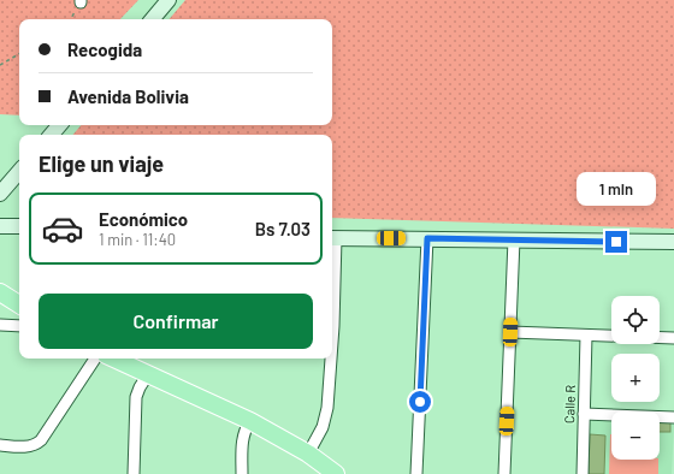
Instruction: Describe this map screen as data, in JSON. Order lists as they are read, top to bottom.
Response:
{
  "streets": {
    "street": ["Calle R"]
  },
  "page": {
    "banner": ["Recogida", "Avenida Bolivia"],
    "heading": "Elige un viaje",
    "bubble": "1 min",
    "list": [
      {
        "name": "Económico",
        "note": "1 min · 11:40",
        "value": "Bs 7.03"
      }
    ],
    "buttons": "Confirmar",
    "map_buttons": ["+", "−"]
  }
}
